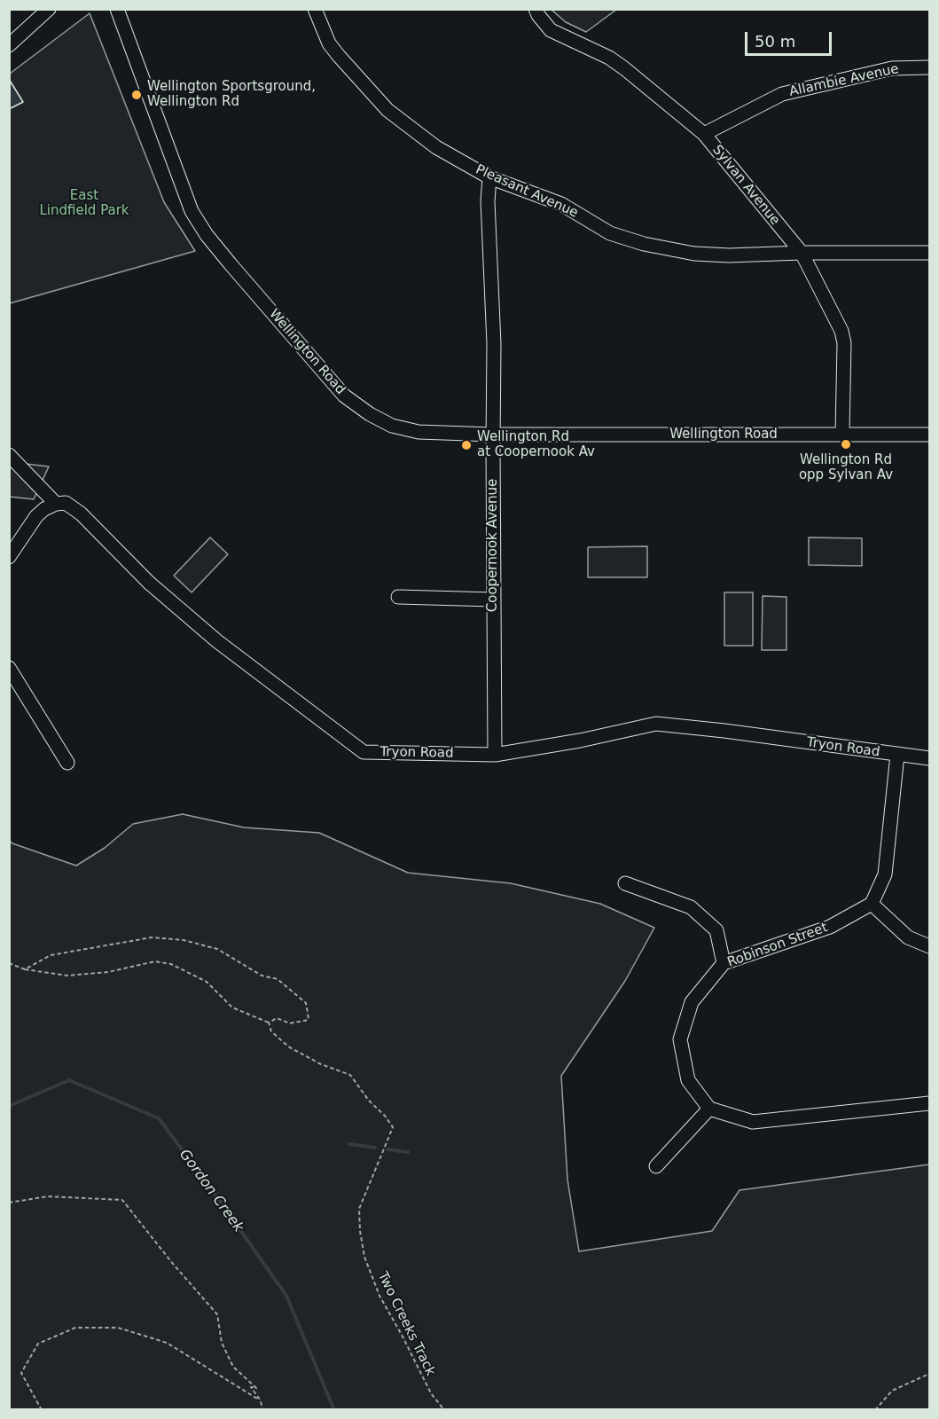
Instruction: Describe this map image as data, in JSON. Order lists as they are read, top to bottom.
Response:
{
  "streets": {
    "street": [
      "Allambie Avenue",
      "Sylvan Avenue",
      "Pleasant Avenue",
      "Wellington Road",
      "Coopernook Avenue",
      "Tryon Road",
      "Robinson Street"
    ],
    "path": ["Two Creeks Track"]
  },
  "crossings": [
    ["Allambie Avenue", "Sylvan Avenue"],
    ["Sylvan Avenue", "Pleasant Avenue"],
    ["Sylvan Avenue", "Wellington Road"],
    ["Pleasant Avenue", "Coopernook Avenue"],
    ["Wellington Road", "Coopernook Avenue"],
    ["Coopernook Avenue", "Tryon Road"]
  ],
  "water": ["Gordon Creek"],
  "parks": ["East Lindfield Park"],
  "places": ["Wellington Sportsground, Wellington Rd", "Wellington Rd opp Sylvan Av", "Wellington Rd at Coopernook Av"],
  "scale_bar": "50 m"
}
